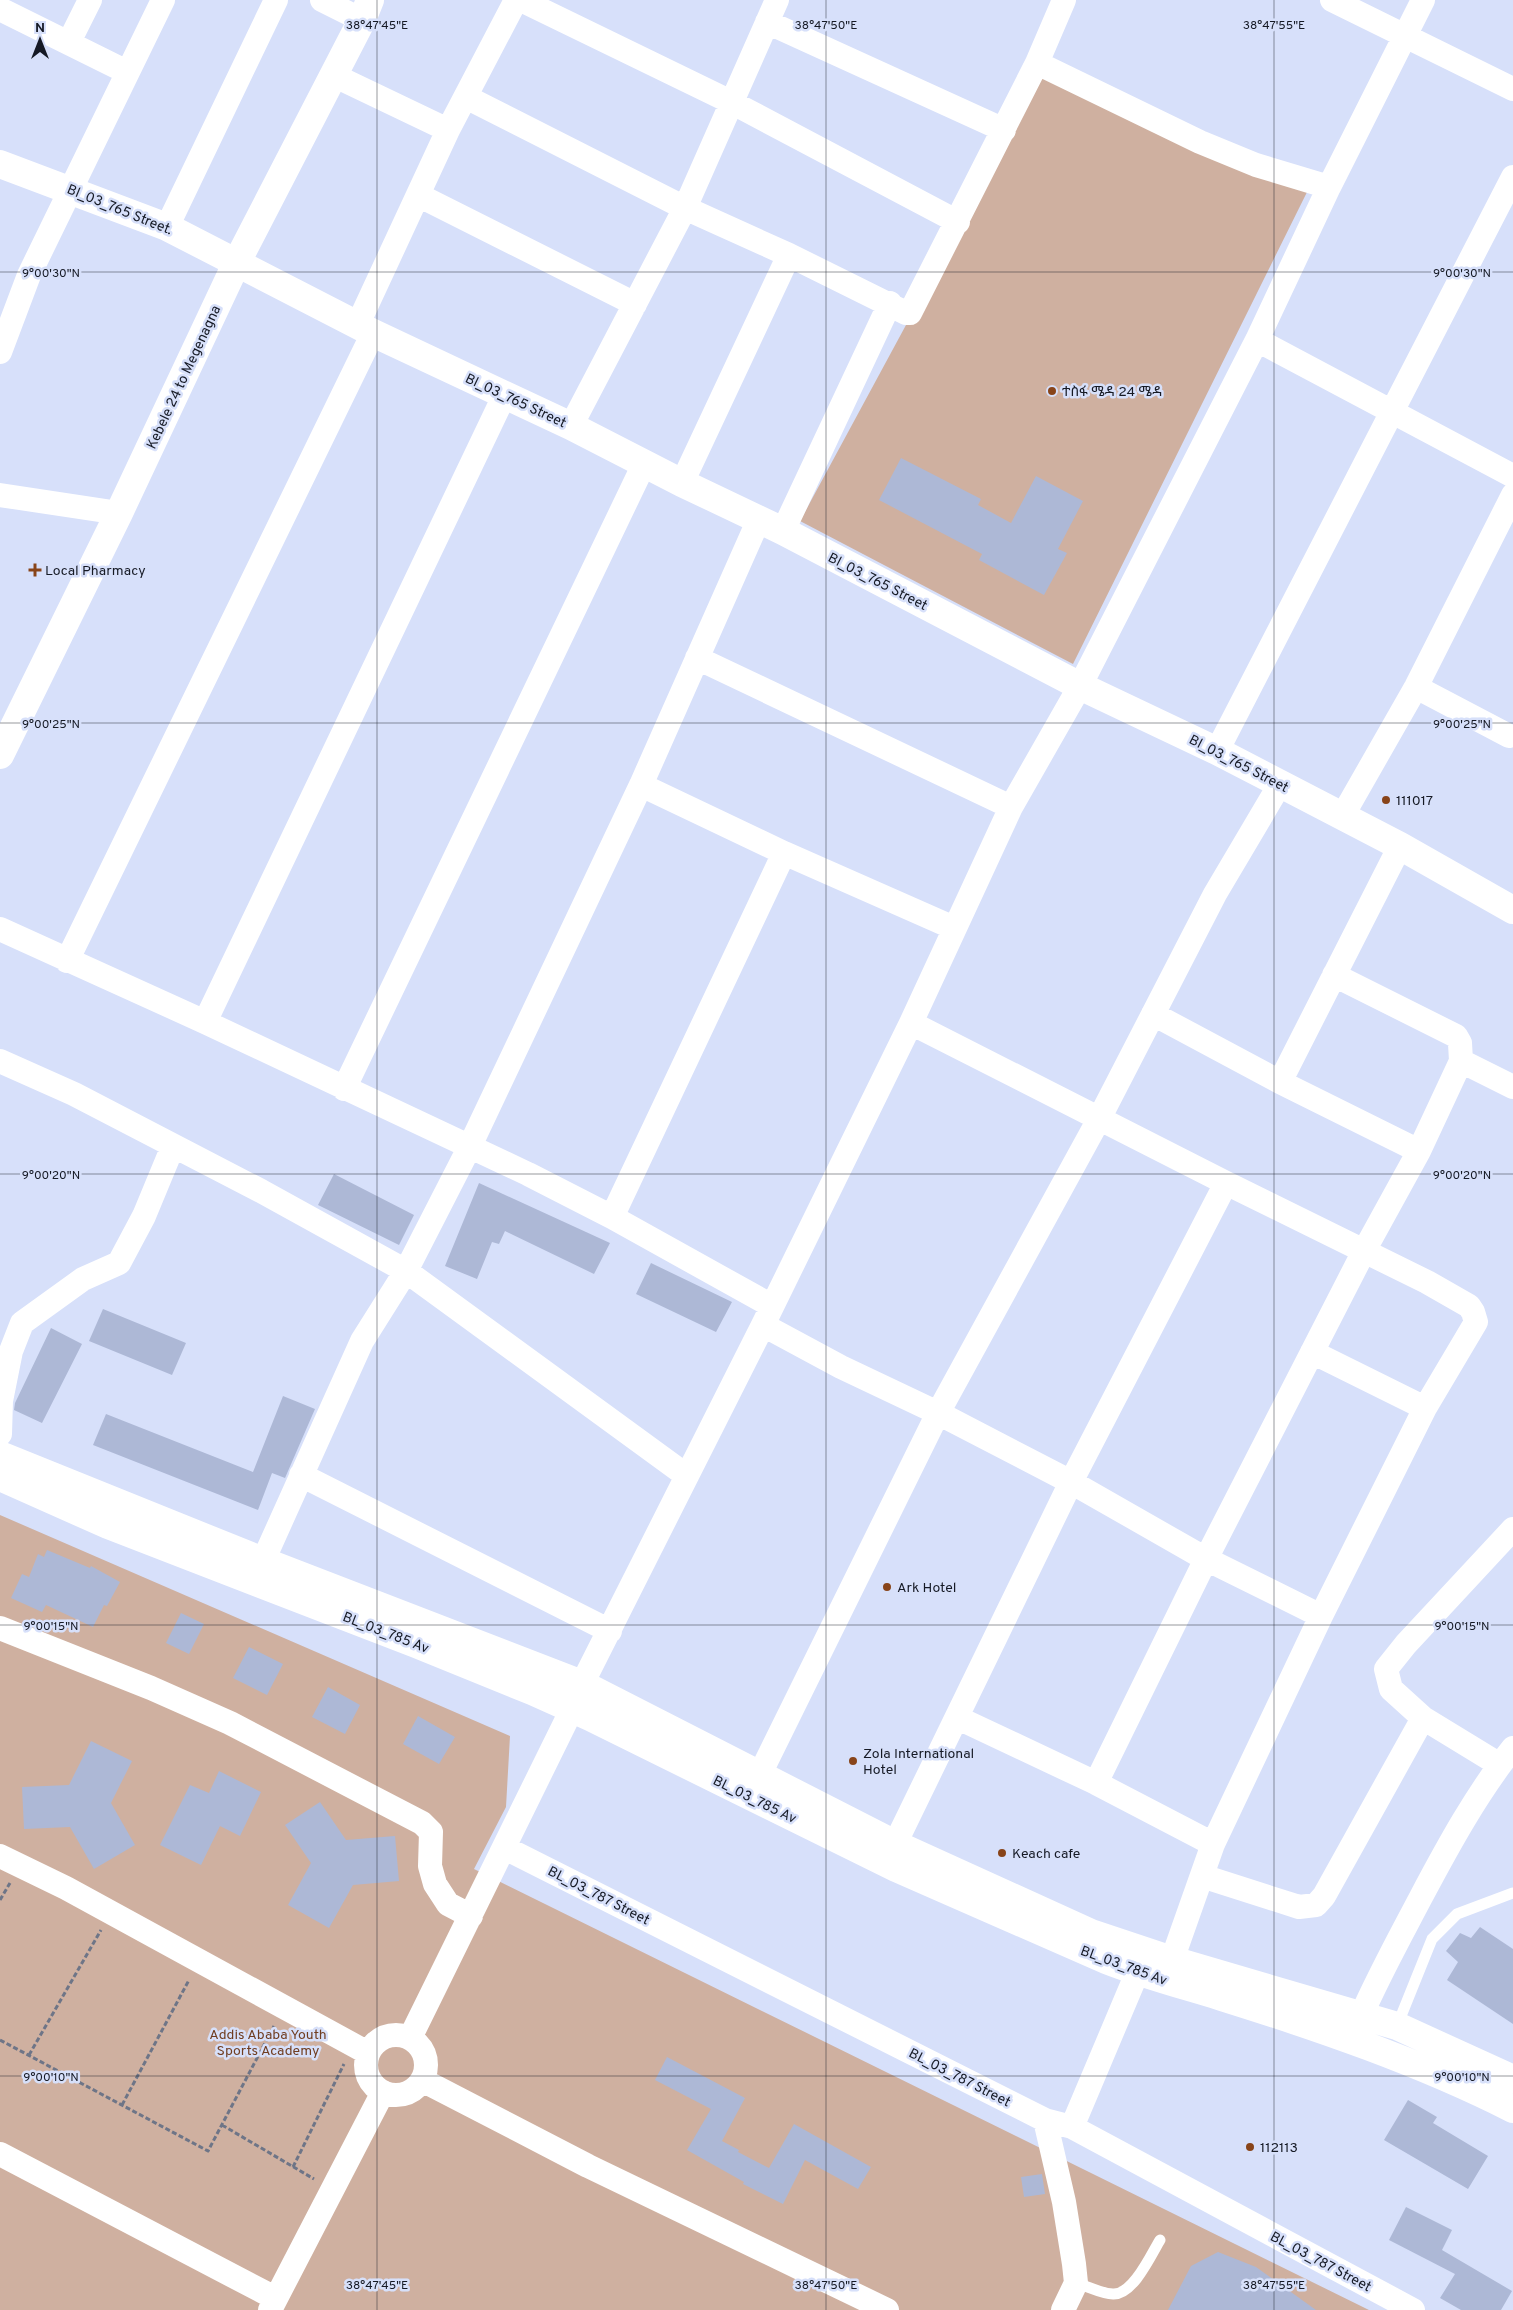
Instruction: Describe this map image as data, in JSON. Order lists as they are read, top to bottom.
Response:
{
  "streets": {
    "main road": [
      "Bl_03_765 Street.",
      "Kebele 24 to Megenagna",
      "Bl_03_765 Street",
      "BL_03_785 Av"
    ],
    "street": ["BL_03_787 Street"]
  },
  "crossings": [
    ["Bl_03_765 Street.", "Kebele 24 to Megenagna"],
    ["Bl_03_765 Street.", "Bl_03_765 Street"],
    ["Kebele 24 to Megenagna", "Bl_03_765 Street"]
  ],
  "parks": ["Addis Ababa Youth Sports Academy"],
  "places": {
    "other": [
      "ተስፋ ሜዳ 24 ሜዳ",
      "111017",
      "Ark Hotel",
      "Zola International Hotel",
      "Keach cafe",
      "112113"
    ],
    "health": ["Local Pharmacy"]
  },
  "north": "top",
  "coordinates": [
    "38°47'45\"E",
    "38°47'50\"E",
    "38°47'55\"E",
    "9°00'30\"N",
    "9°00'25\"N",
    "9°00'20\"N",
    "9°00'15\"N",
    "9°00'10\"N"
  ]
}
